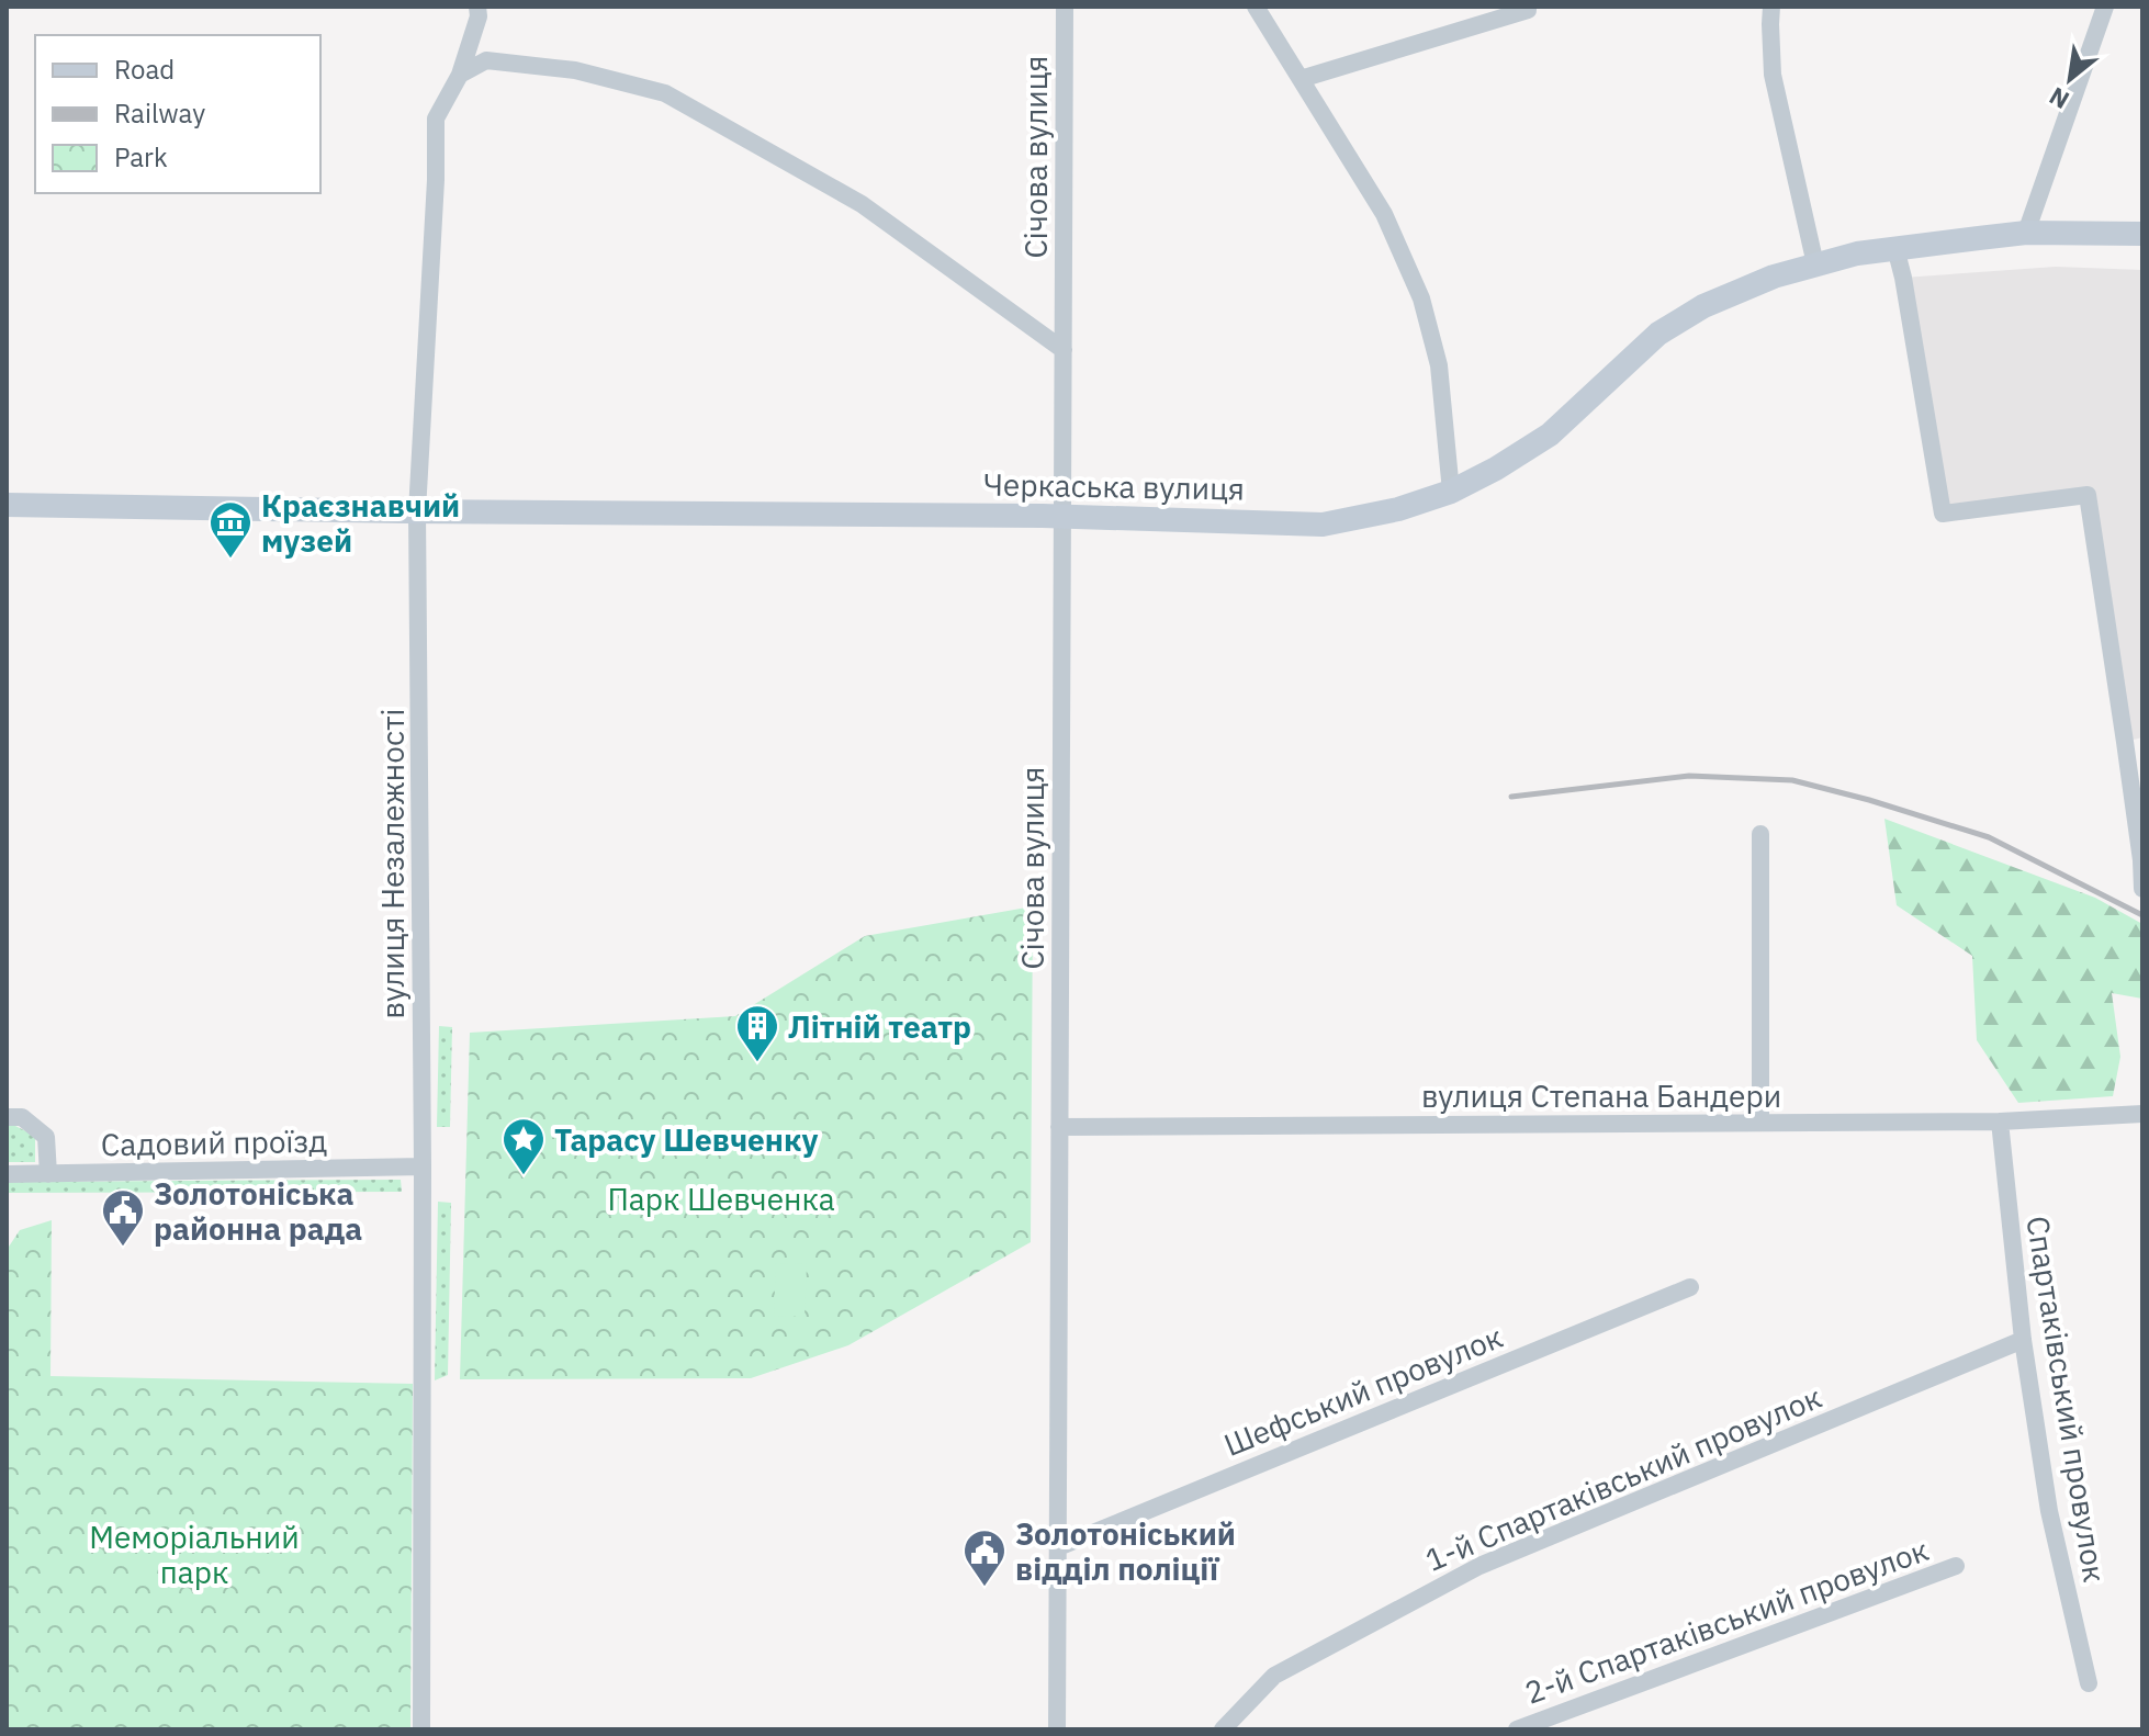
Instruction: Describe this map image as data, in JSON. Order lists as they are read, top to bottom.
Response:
{
  "streets": {
    "street": [
      "Січова вулиця",
      "Черкаська вулиця",
      "вулиця Незалежності",
      "вулиця Степана Бандери",
      "Садовий проїзд",
      "Шефський провулок",
      "Спартаківський провулок",
      "1-й Спартаківський провулок",
      "2-й Спартаківський провулок"
    ]
  },
  "crossings": [
    ["Січова вулиця", "Черкаська вулиця"],
    ["Січова вулиця", "вулиця Степана Бандери"],
    ["Січова вулиця", "Шефський провулок"],
    ["Черкаська вулиця", "вулиця Незалежності"],
    ["вулиця Незалежності", "Садовий проїзд"],
    ["вулиця Степана Бандери", "Спартаківський провулок"],
    ["Спартаківський провулок", "1-й Спартаківський провулок"]
  ],
  "parks": ["Парк Шевченка", "Меморіальний парк"],
  "places": {
    "museum": ["Краєзнавчий музей"],
    "building": ["Літній театр"],
    "place": ["Тарасу Шевченку"],
    "public building": ["Золотоніська районна рада", "Золотоніський відділ поліції"]
  },
  "legend": ["Road", "Railway", "Park"],
  "north": "bottom left"
}
